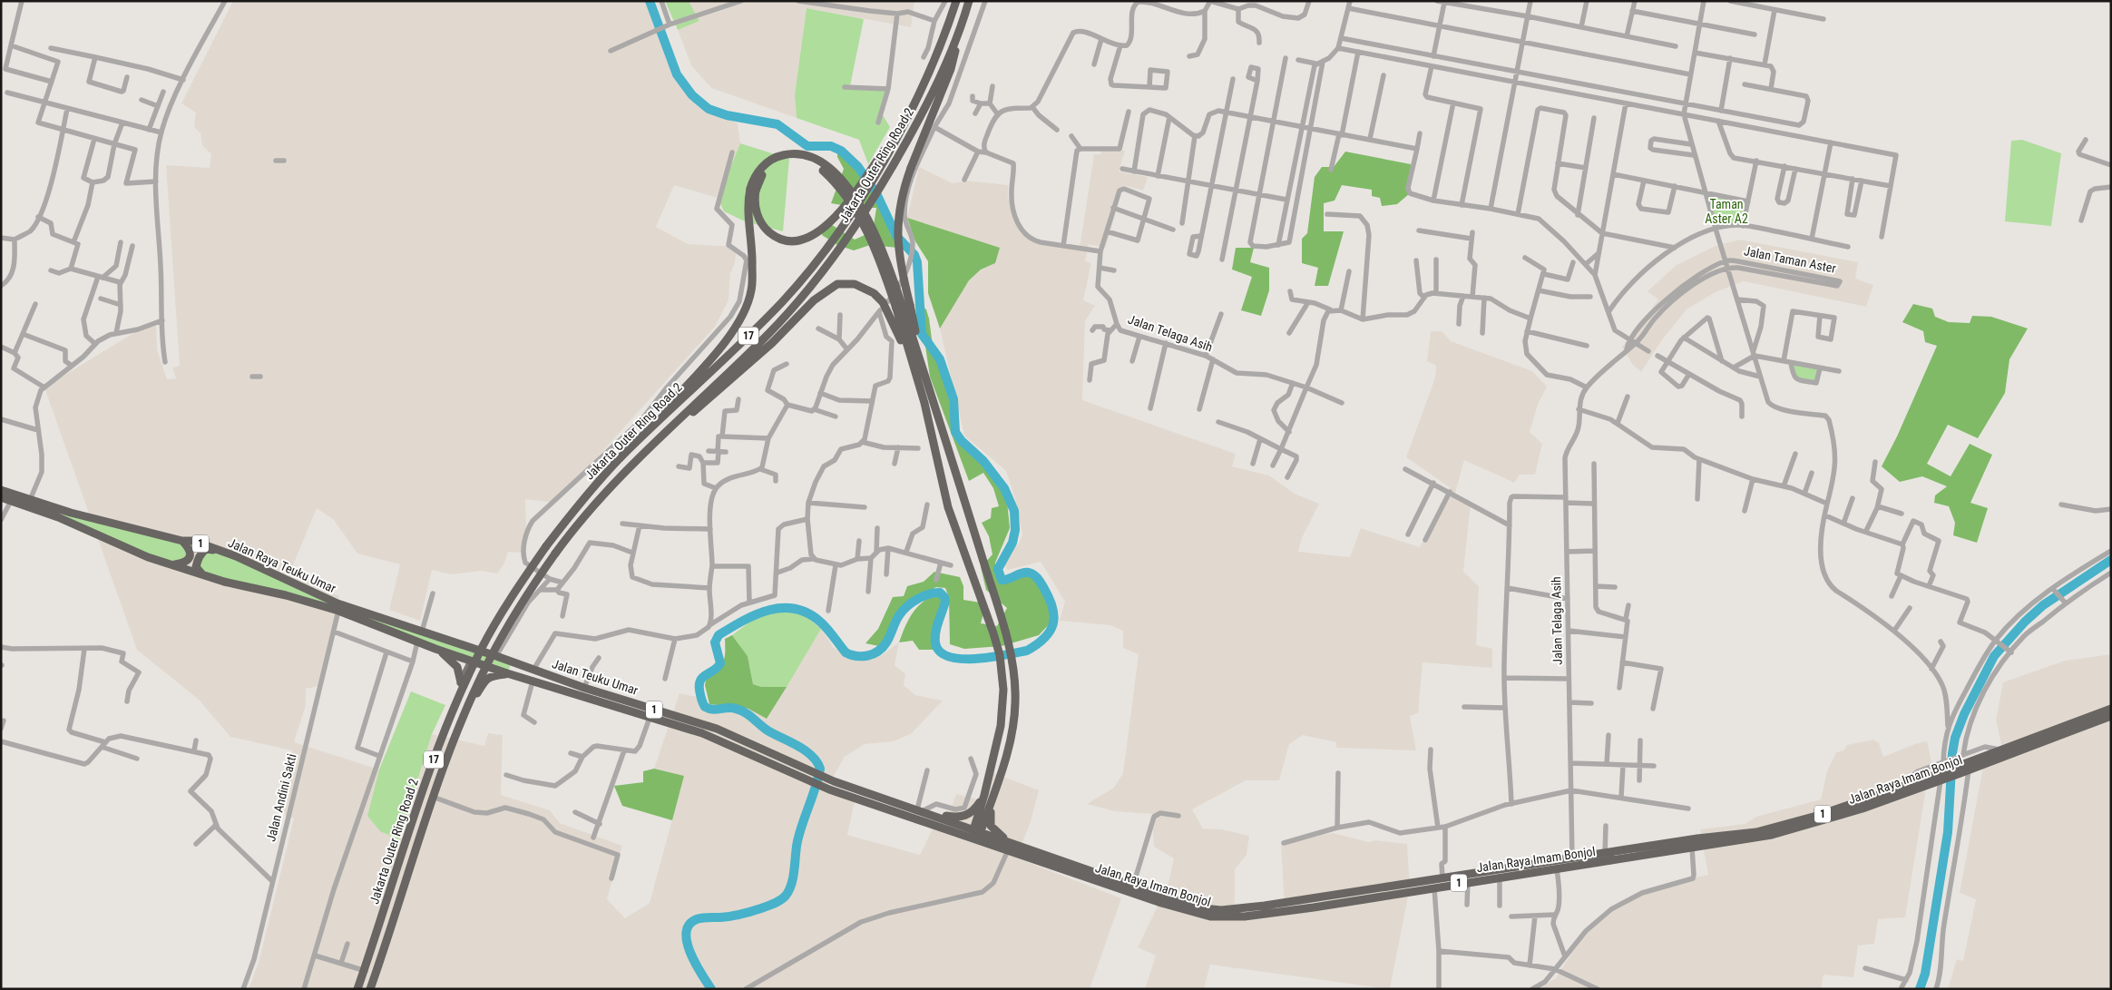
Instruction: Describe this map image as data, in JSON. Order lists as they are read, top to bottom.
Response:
{
  "streets": {
    "highway": [
      "Jakarta Outer Ring Road 2",
      "17",
      "1",
      "Jalan Raya Teuku Umar",
      "Jalan Teuku Umar",
      "Jalan Raya Imam Bonjol"
    ],
    "street": ["Jalan Taman Aster", "Jalan Telaga Asih", "Jalan Andini Sakti"]
  },
  "crossings": [
    ["Jalan Taman Aster", "Jalan Telaga Asih"],
    ["Jalan Telaga Asih", "Jalan Raya Imam Bonjol"],
    ["Jalan Raya Teuku Umar", "Jalan Teuku Umar"],
    ["Jalan Raya Teuku Umar", "Jalan Andini Sakti"],
    ["Jalan Teuku Umar", "Jalan Raya Imam Bonjol"]
  ],
  "parks": ["Taman Aster A2"]
}
